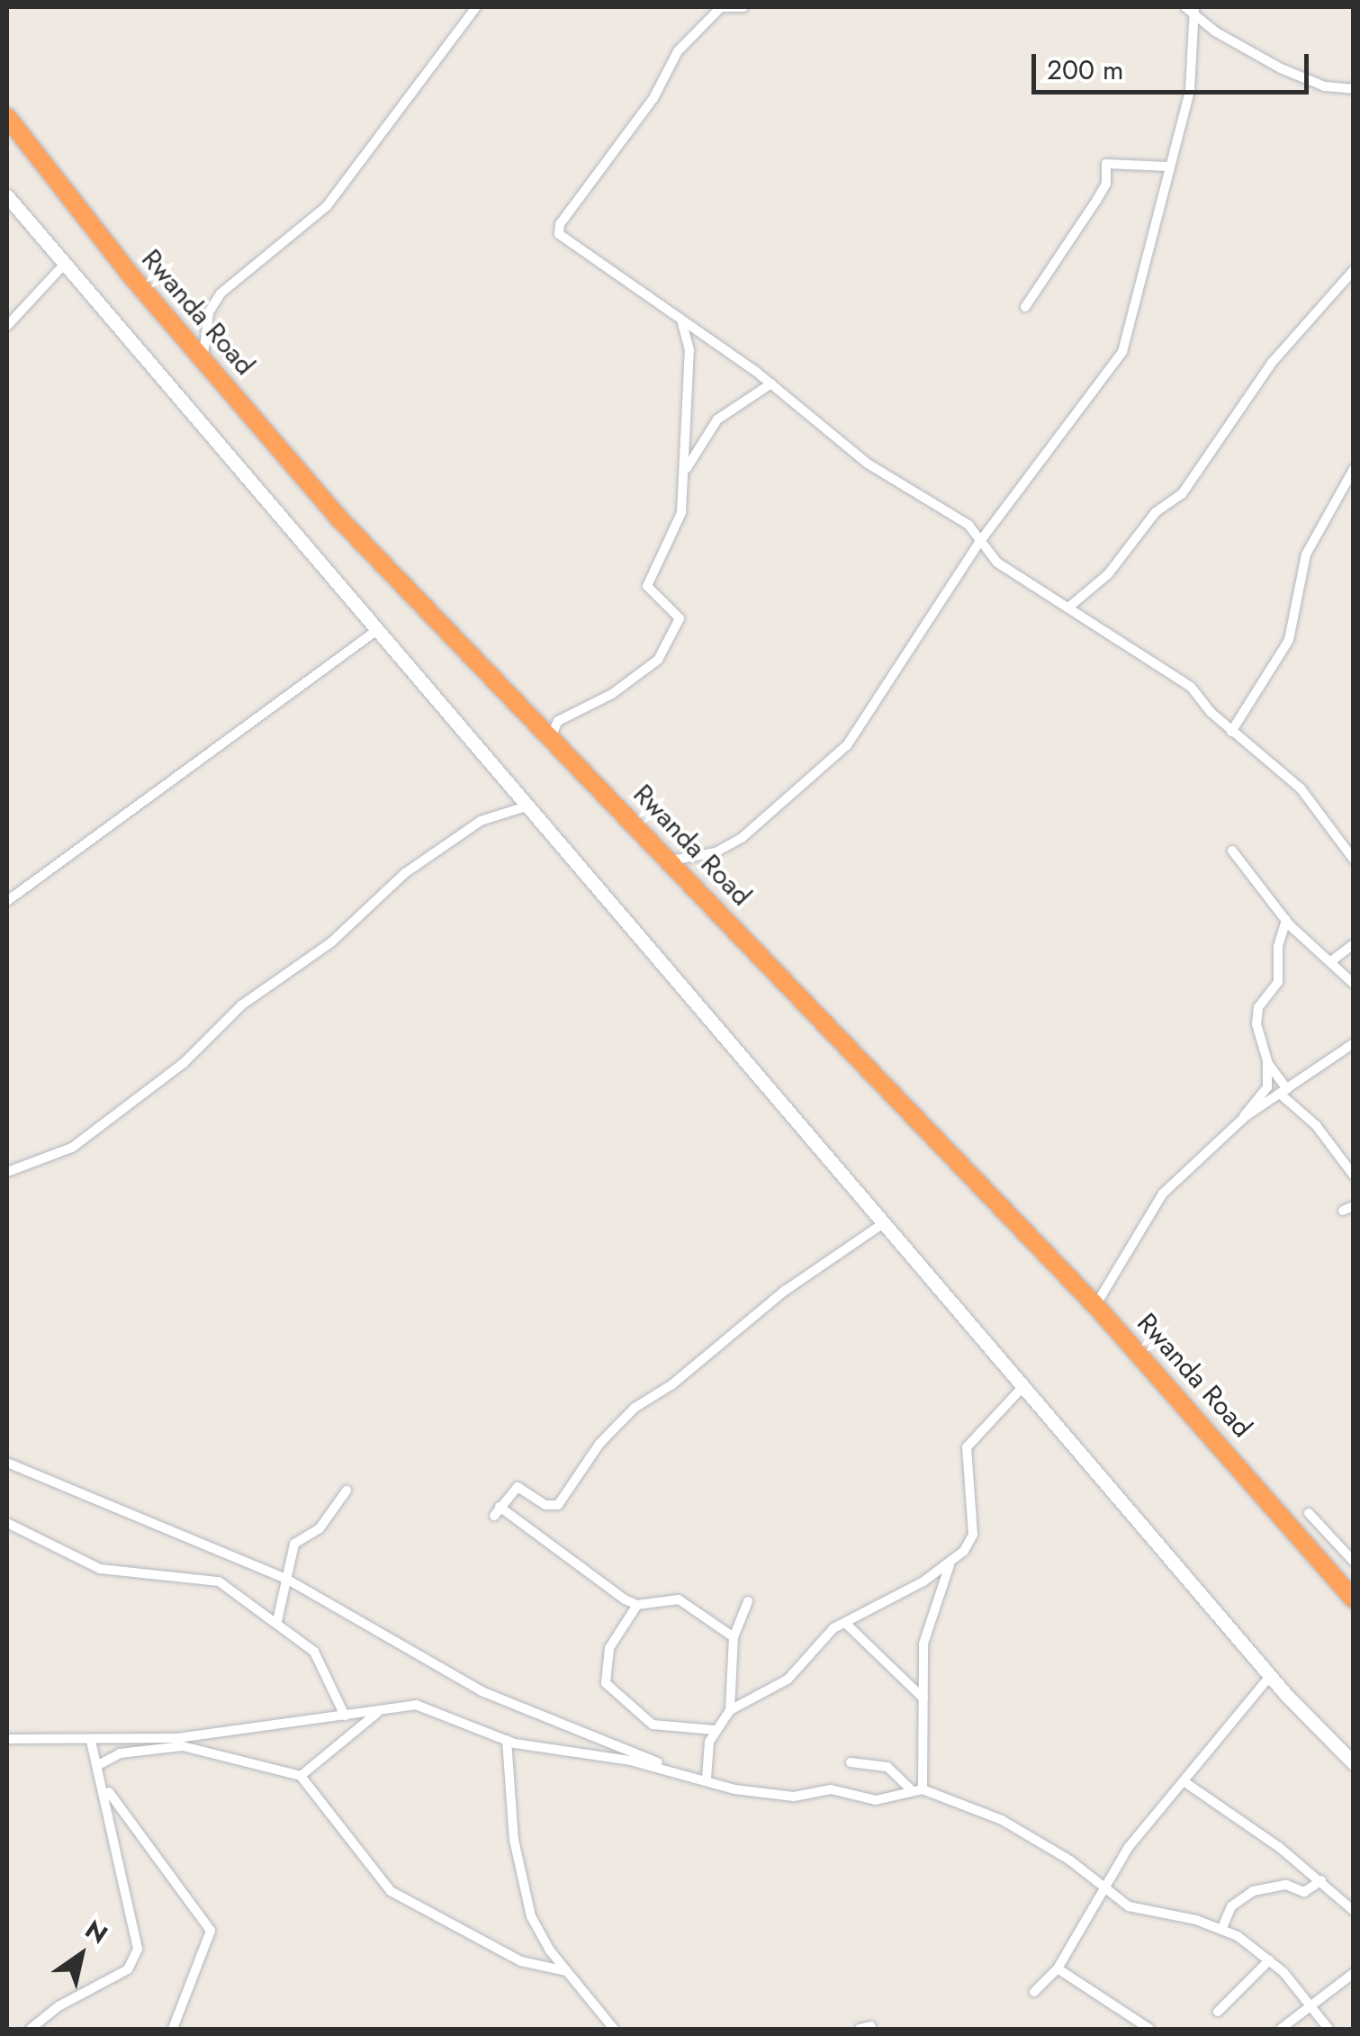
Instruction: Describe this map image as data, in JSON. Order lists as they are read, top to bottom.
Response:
{
  "streets": {
    "highway": ["Rwanda Road"]
  },
  "scale_bar": "200 m",
  "north": "top right"
}
